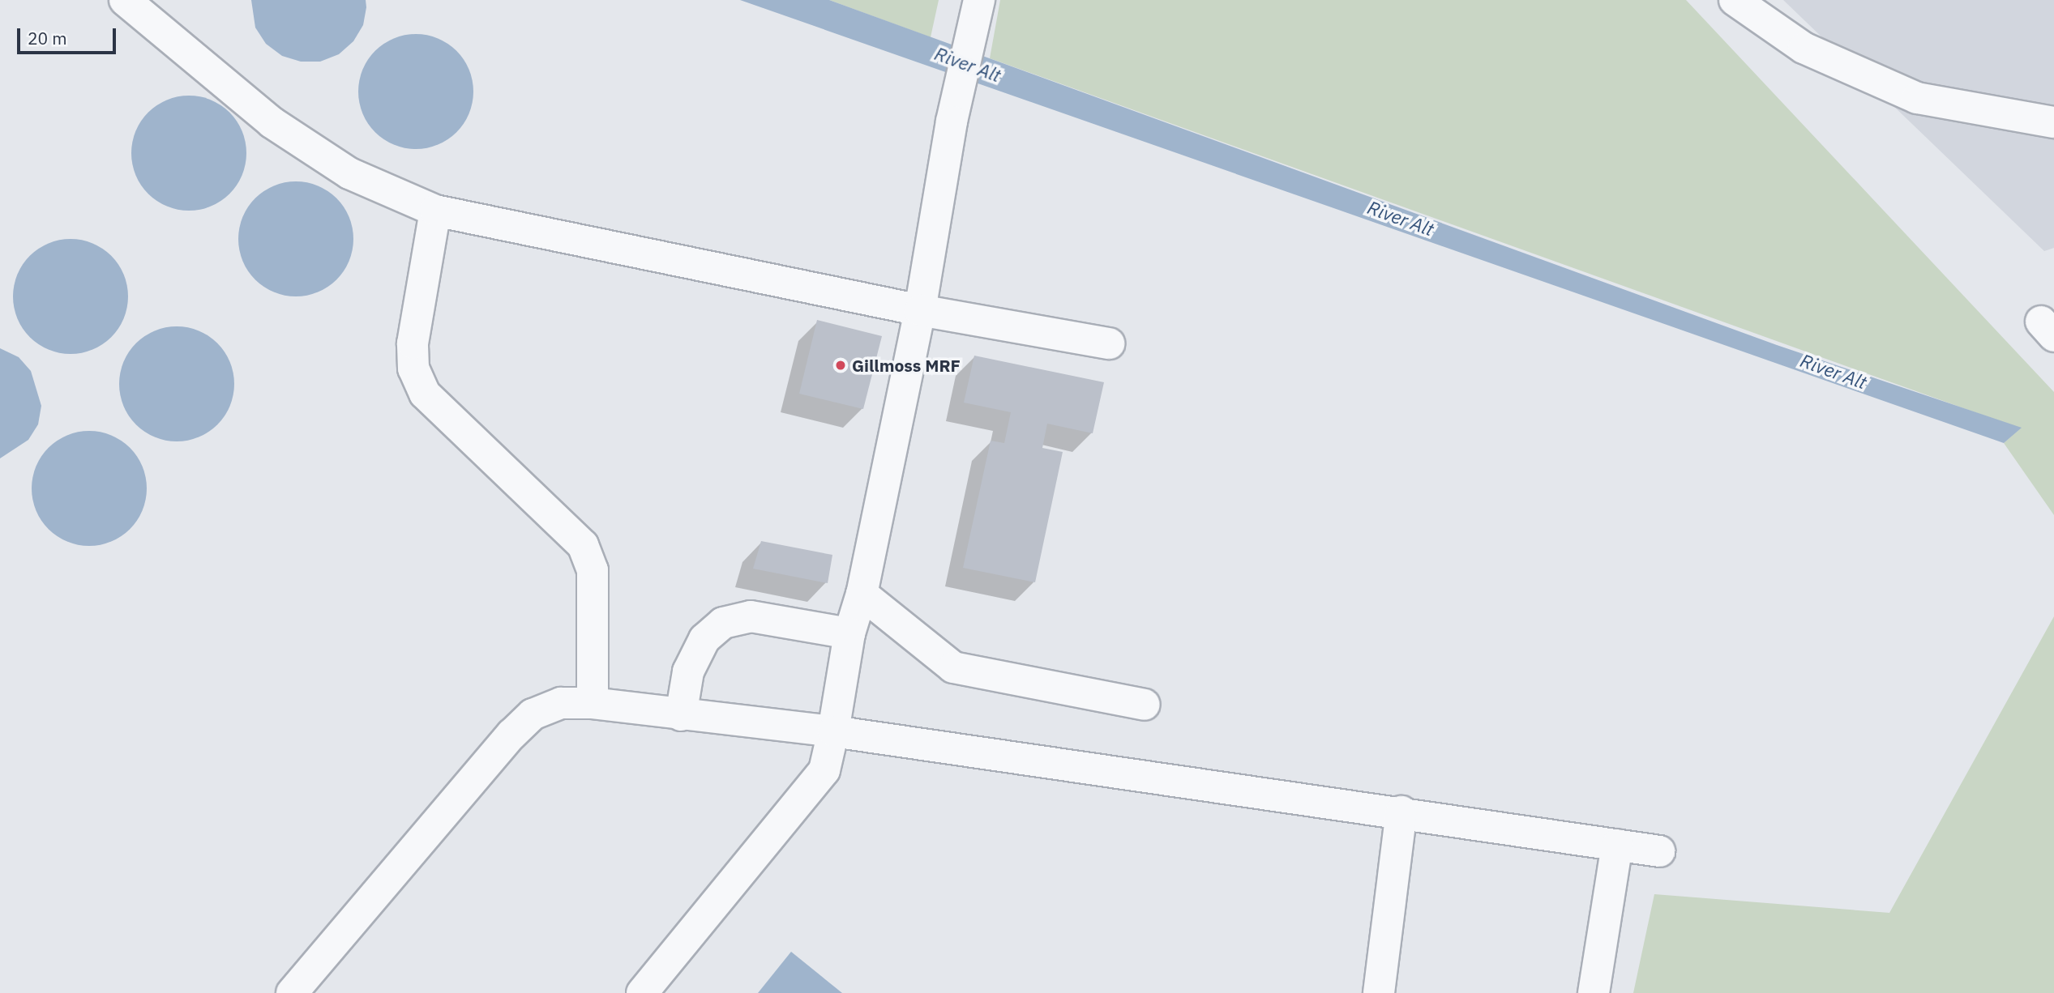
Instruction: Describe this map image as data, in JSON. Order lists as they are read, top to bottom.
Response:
{
  "water": ["River Alt"],
  "places": ["Gillmoss MRF"],
  "scale_bar": "20 m"
}
